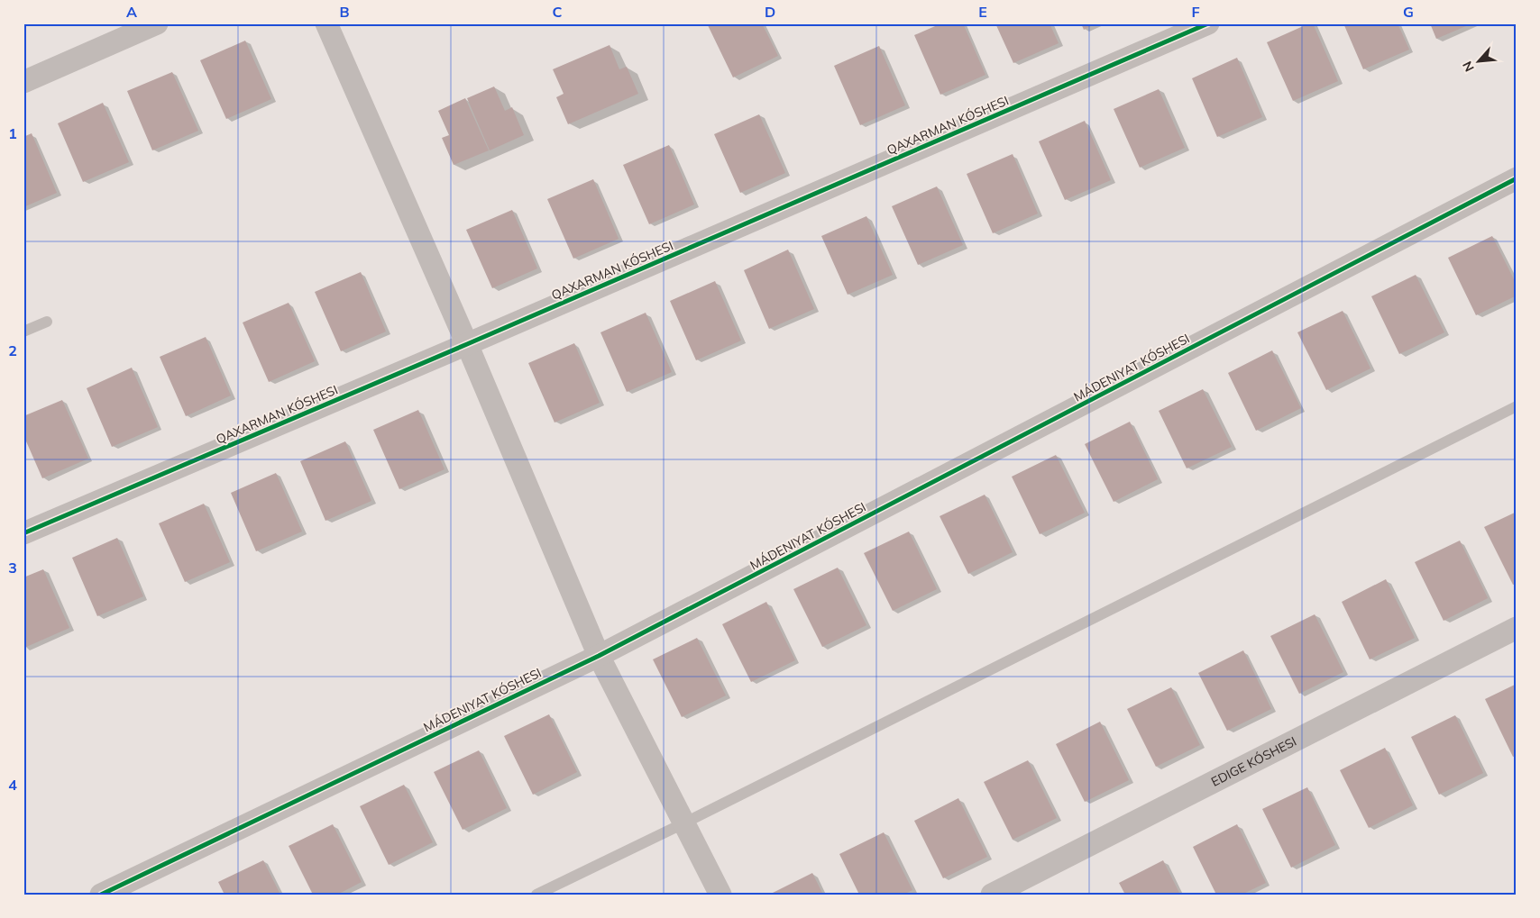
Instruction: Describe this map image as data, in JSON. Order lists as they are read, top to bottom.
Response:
{
  "streets": {
    "street": ["QAXARMAN KÓSHESI", "MÁDENIYAT KÓSHESI", "EDIGE KÓSHESI"]
  },
  "north": "bottom left",
  "grid": {
    "columns": [
      "A",
      "B",
      "C",
      "D",
      "E",
      "F",
      "G"
    ],
    "rows": [
      "1",
      "2",
      "3",
      "4"
    ]
  }
}
